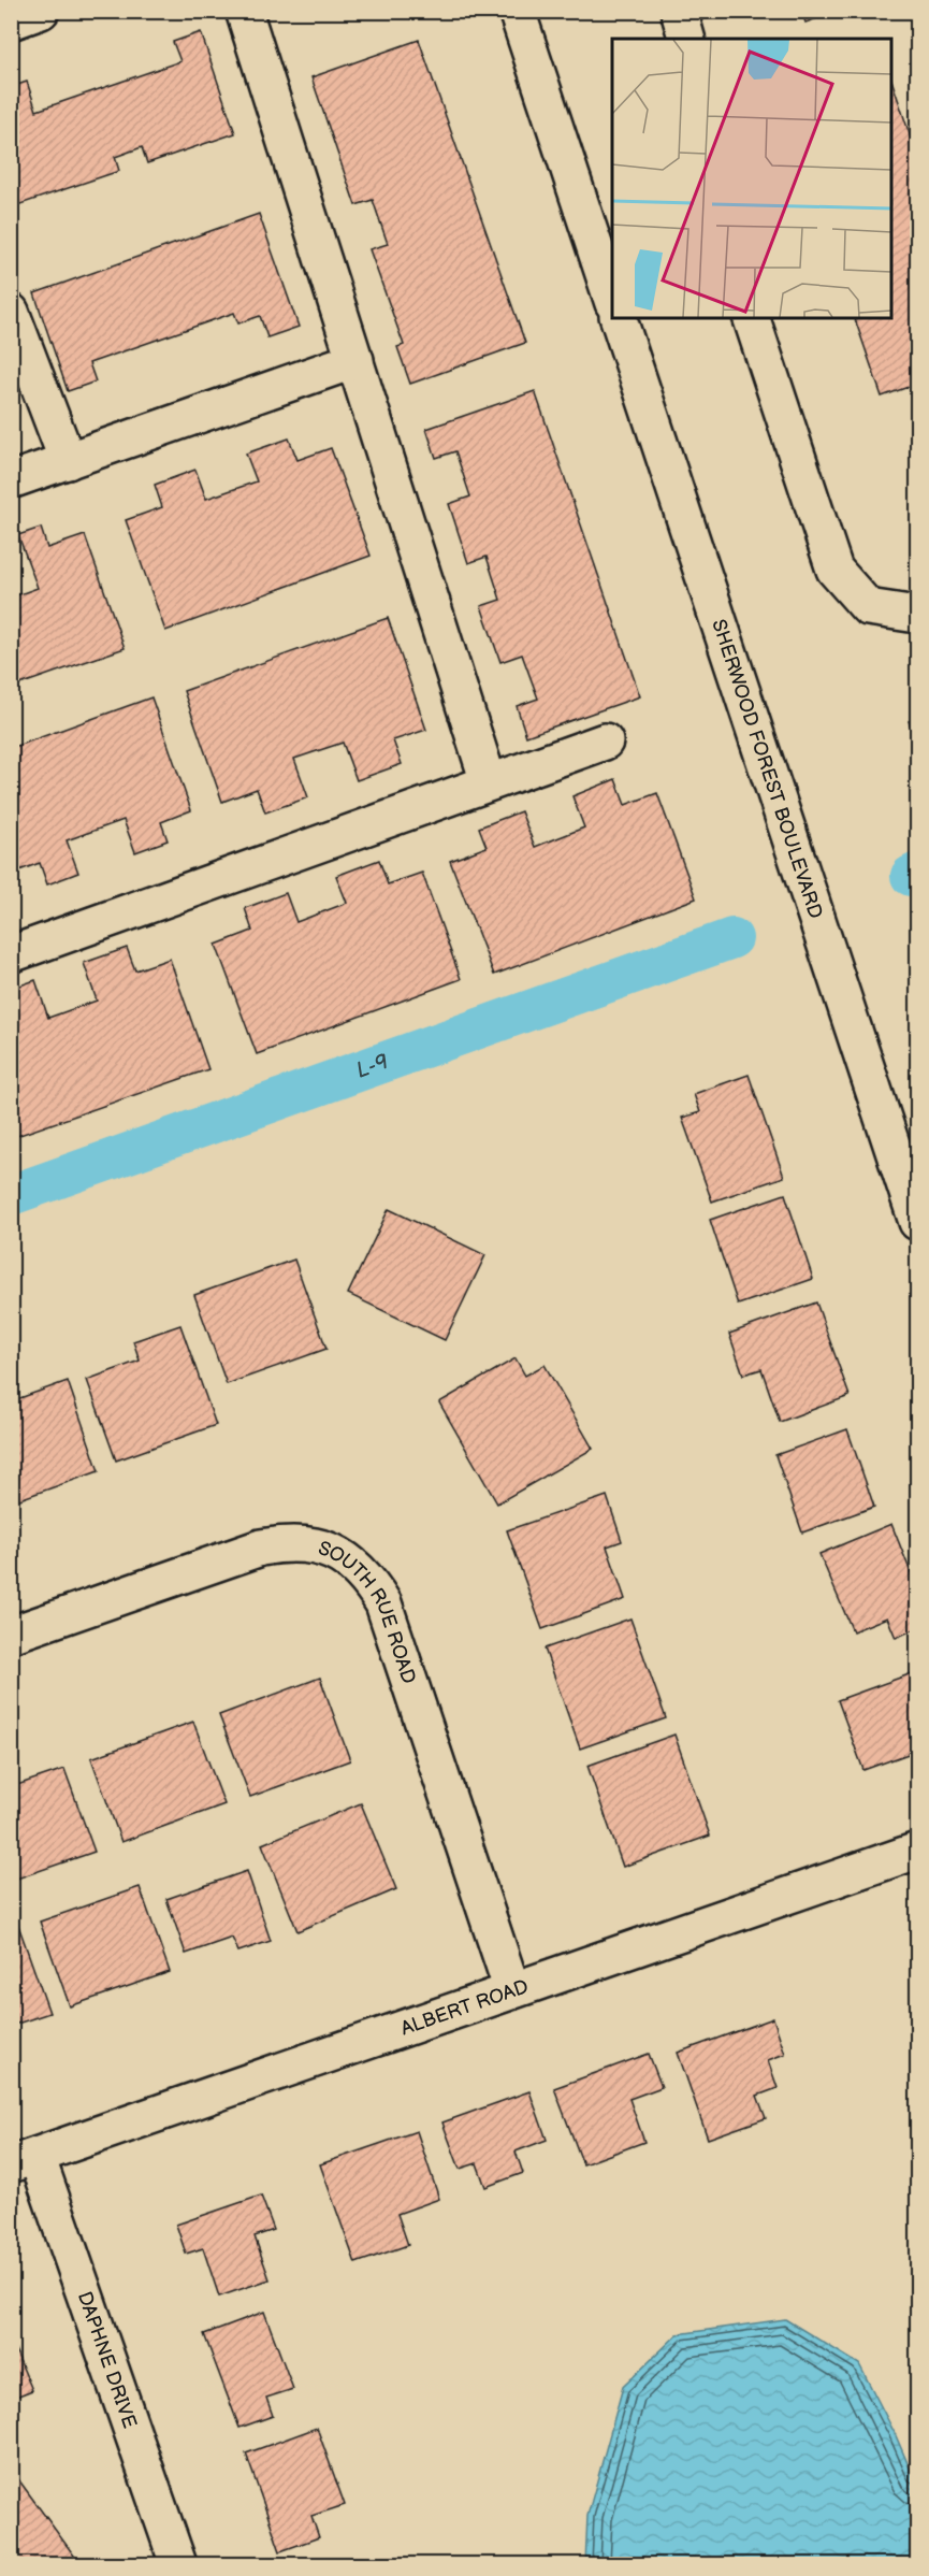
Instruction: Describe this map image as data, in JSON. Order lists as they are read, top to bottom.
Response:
{
  "streets": {
    "street": [
      "SHERWOOD FOREST BOULEVARD",
      "SOUTH RUE ROAD",
      "ALBERT ROAD",
      "DAPHNE DRIVE"
    ]
  },
  "crossings": [
    ["SOUTH RUE ROAD", "ALBERT ROAD"],
    ["ALBERT ROAD", "DAPHNE DRIVE"]
  ],
  "water": ["L-9"]
}
